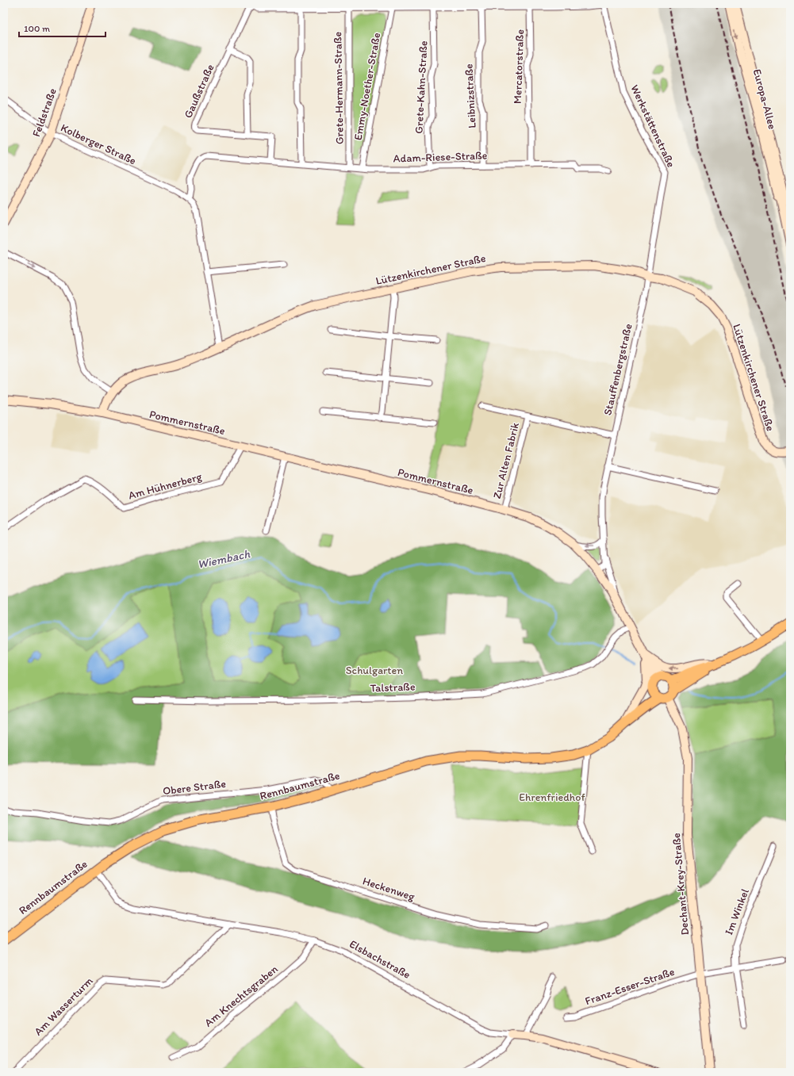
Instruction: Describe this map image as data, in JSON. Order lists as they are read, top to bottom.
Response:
{
  "streets": {
    "main road": [
      "Europa-Allee",
      "Feldstraße",
      "Lützenkirchener Straße",
      "Stauffenbergstraße",
      "Pommernstraße",
      "Rennbaumstraße",
      "Dechant-Krey-Straße",
      "Elsbachstraße"
    ],
    "street": [
      "Mercatorstraße",
      "Emmy-Noether-Straße",
      "Grete-Kahn-Straße",
      "Grete-Hermann-Straße",
      "Gaußstraße",
      "Leibnizstraße",
      "Werkstättenstraße",
      "Kolberger Straße",
      "Adam-Riese-Straße",
      "Zur Alten Fabrik",
      "Am Hühnerberg",
      "Talstraße",
      "Obere Straße",
      "Heckenweg",
      "Im Winkel",
      "Franz-Esser-Straße",
      "Am Knechtsgraben",
      "Am Wasserturm"
    ]
  },
  "crossings": [
    ["Mercatorstraße", "Adam-Riese-Straße"],
    ["Emmy-Noether-Straße", "Adam-Riese-Straße"],
    ["Grete-Kahn-Straße", "Adam-Riese-Straße"],
    ["Grete-Hermann-Straße", "Adam-Riese-Straße"],
    ["Gaußstraße", "Adam-Riese-Straße"],
    ["Leibnizstraße", "Adam-Riese-Straße"],
    ["Feldstraße", "Kolberger Straße"],
    ["Werkstättenstraße", "Lützenkirchener Straße"],
    ["Werkstättenstraße", "Stauffenbergstraße"],
    ["Kolberger Straße", "Lützenkirchener Straße"],
    ["Lützenkirchener Straße", "Stauffenbergstraße"],
    ["Lützenkirchener Straße", "Pommernstraße"],
    ["Stauffenbergstraße", "Pommernstraße"],
    ["Stauffenbergstraße", "Zur Alten Fabrik"],
    ["Stauffenbergstraße", "Talstraße"],
    ["Stauffenbergstraße", "Rennbaumstraße"],
    ["Stauffenbergstraße", "Dechant-Krey-Straße"],
    ["Pommernstraße", "Zur Alten Fabrik"],
    ["Pommernstraße", "Am Hühnerberg"],
    ["Rennbaumstraße", "Obere Straße"],
    ["Rennbaumstraße", "Dechant-Krey-Straße"],
    ["Rennbaumstraße", "Heckenweg"],
    ["Rennbaumstraße", "Elsbachstraße"],
    ["Dechant-Krey-Straße", "Franz-Esser-Straße"],
    ["Im Winkel", "Franz-Esser-Straße"],
    ["Elsbachstraße", "Am Knechtsgraben"],
    ["Elsbachstraße", "Am Wasserturm"]
  ],
  "water": ["Wiembach"],
  "parks": ["Schulgarten", "Ehrenfriedhof"],
  "scale_bar": "100 m"
}
